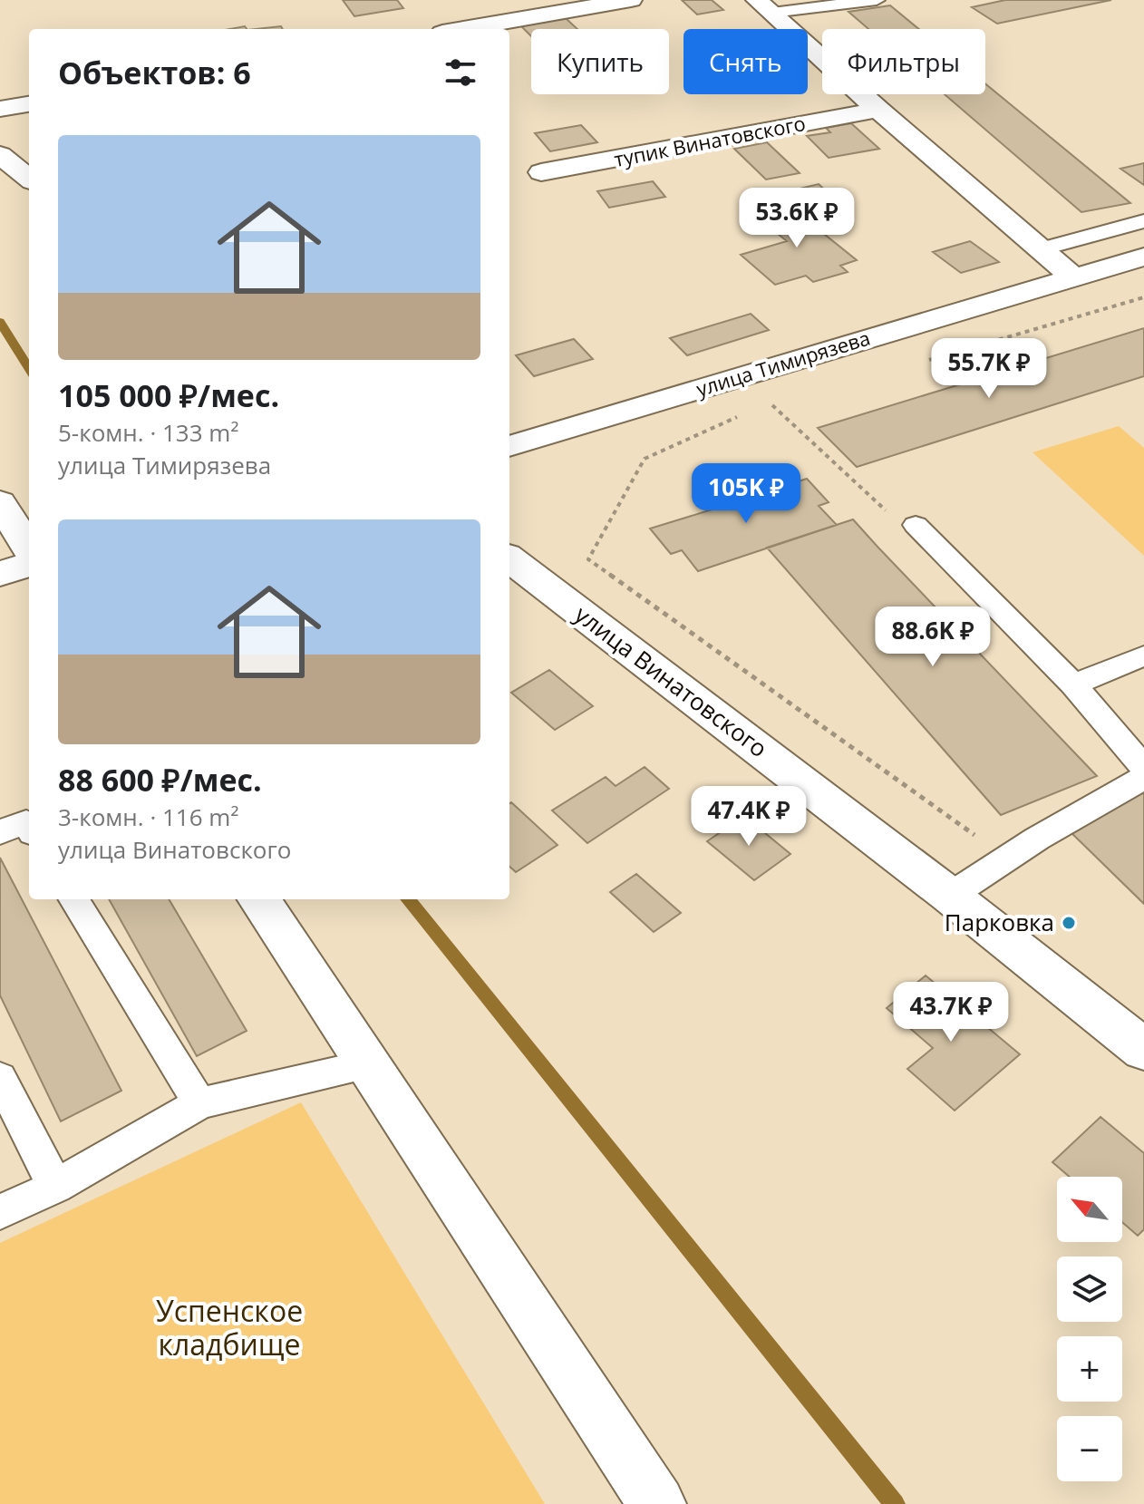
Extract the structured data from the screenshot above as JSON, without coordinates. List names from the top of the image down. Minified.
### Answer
{"streets":{"street":["тупик Винатовского","улица Тимирязева","улица Винатовского"]},"parks":["Успенское кладбище"],"places":["Парковка"],"north":"top left","page":{"chip":["Купить","Снять","Фильтры"],"heading":"Объектов: 6","list":[{"name":"105 000 ₽/мес.","note":"5-комн. · 133 m² · улица Тимирязева"},{"name":"88 600 ₽/мес.","note":"3-комн. · 116 m² · улица Винатовского"}],"price":["53.6K ₽","55.7K ₽","105K ₽","88.6K ₽","47.4K ₽","43.7K ₽"],"map_buttons":["+","−"]}}
